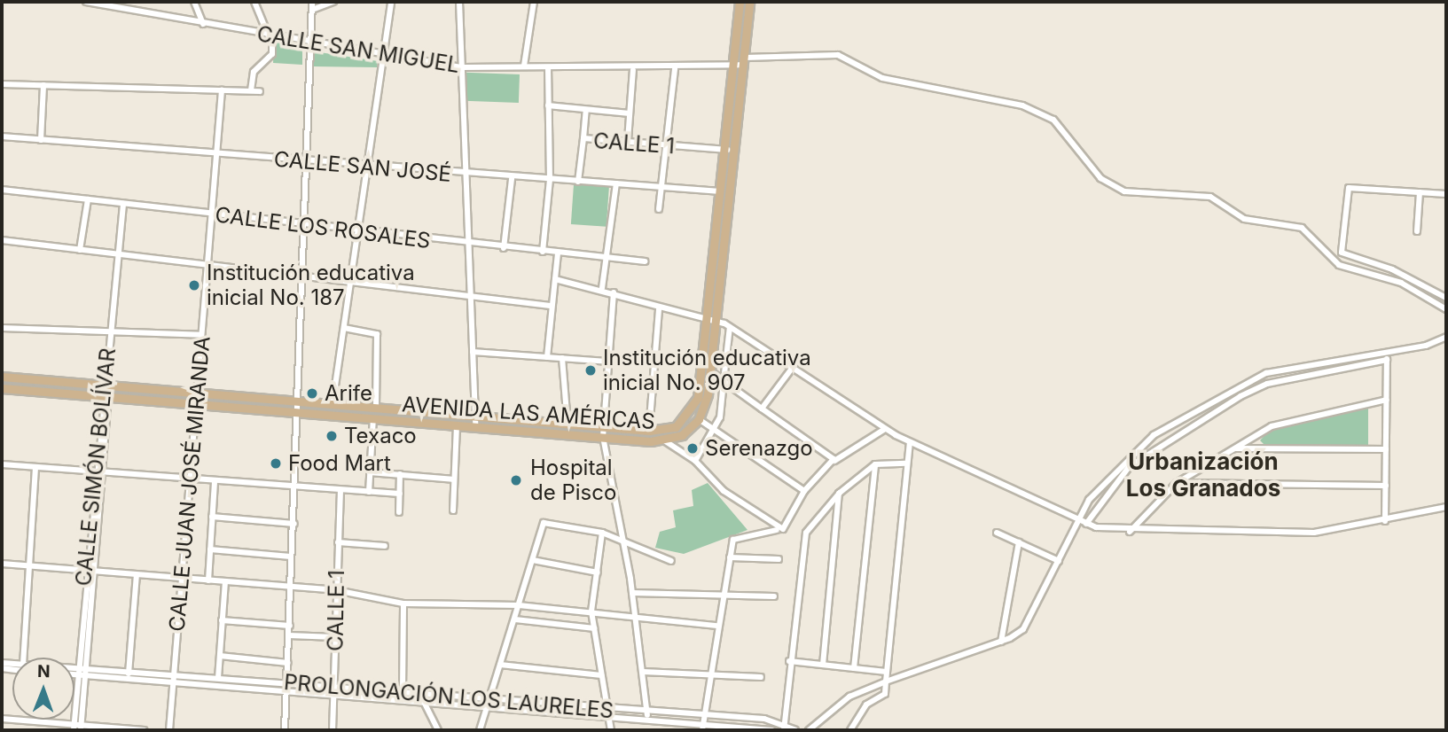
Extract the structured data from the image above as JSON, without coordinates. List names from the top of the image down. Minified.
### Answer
{"streets":{"main road":["AVENIDA LAS AMÉRICAS"],"street":["CALLE SAN MIGUEL","CALLE 1","CALLE SAN JOSÉ","CALLE LOS ROSALES","CALLE SIMÓN BOLÍVAR","CALLE JUAN JOSÉ MIRANDA","PROLONGACIÓN LOS LAURELES"]},"crossings":[["CALLE SAN MIGUEL","AVENIDA LAS AMÉRICAS"],["CALLE 1","CALLE SAN JOSÉ"],["CALLE 1","AVENIDA LAS AMÉRICAS"],["CALLE 1","PROLONGACIÓN LOS LAURELES"],["CALLE SAN JOSÉ","AVENIDA LAS AMÉRICAS"],["CALLE SAN JOSÉ","CALLE JUAN JOSÉ MIRANDA"],["CALLE LOS ROSALES","CALLE SIMÓN BOLÍVAR"],["CALLE LOS ROSALES","CALLE JUAN JOSÉ MIRANDA"],["AVENIDA LAS AMÉRICAS","CALLE SIMÓN BOLÍVAR"],["AVENIDA LAS AMÉRICAS","CALLE JUAN JOSÉ MIRANDA"],["CALLE JUAN JOSÉ MIRANDA","PROLONGACIÓN LOS LAURELES"]],"districts":["Urbanización Los Granados"],"places":["Institución educativa inicial No. 187","Institución educativa inicial No. 907","Arife","Texaco","Serenazgo","Food Mart","Hospital de Pisco"],"north":"top"}
